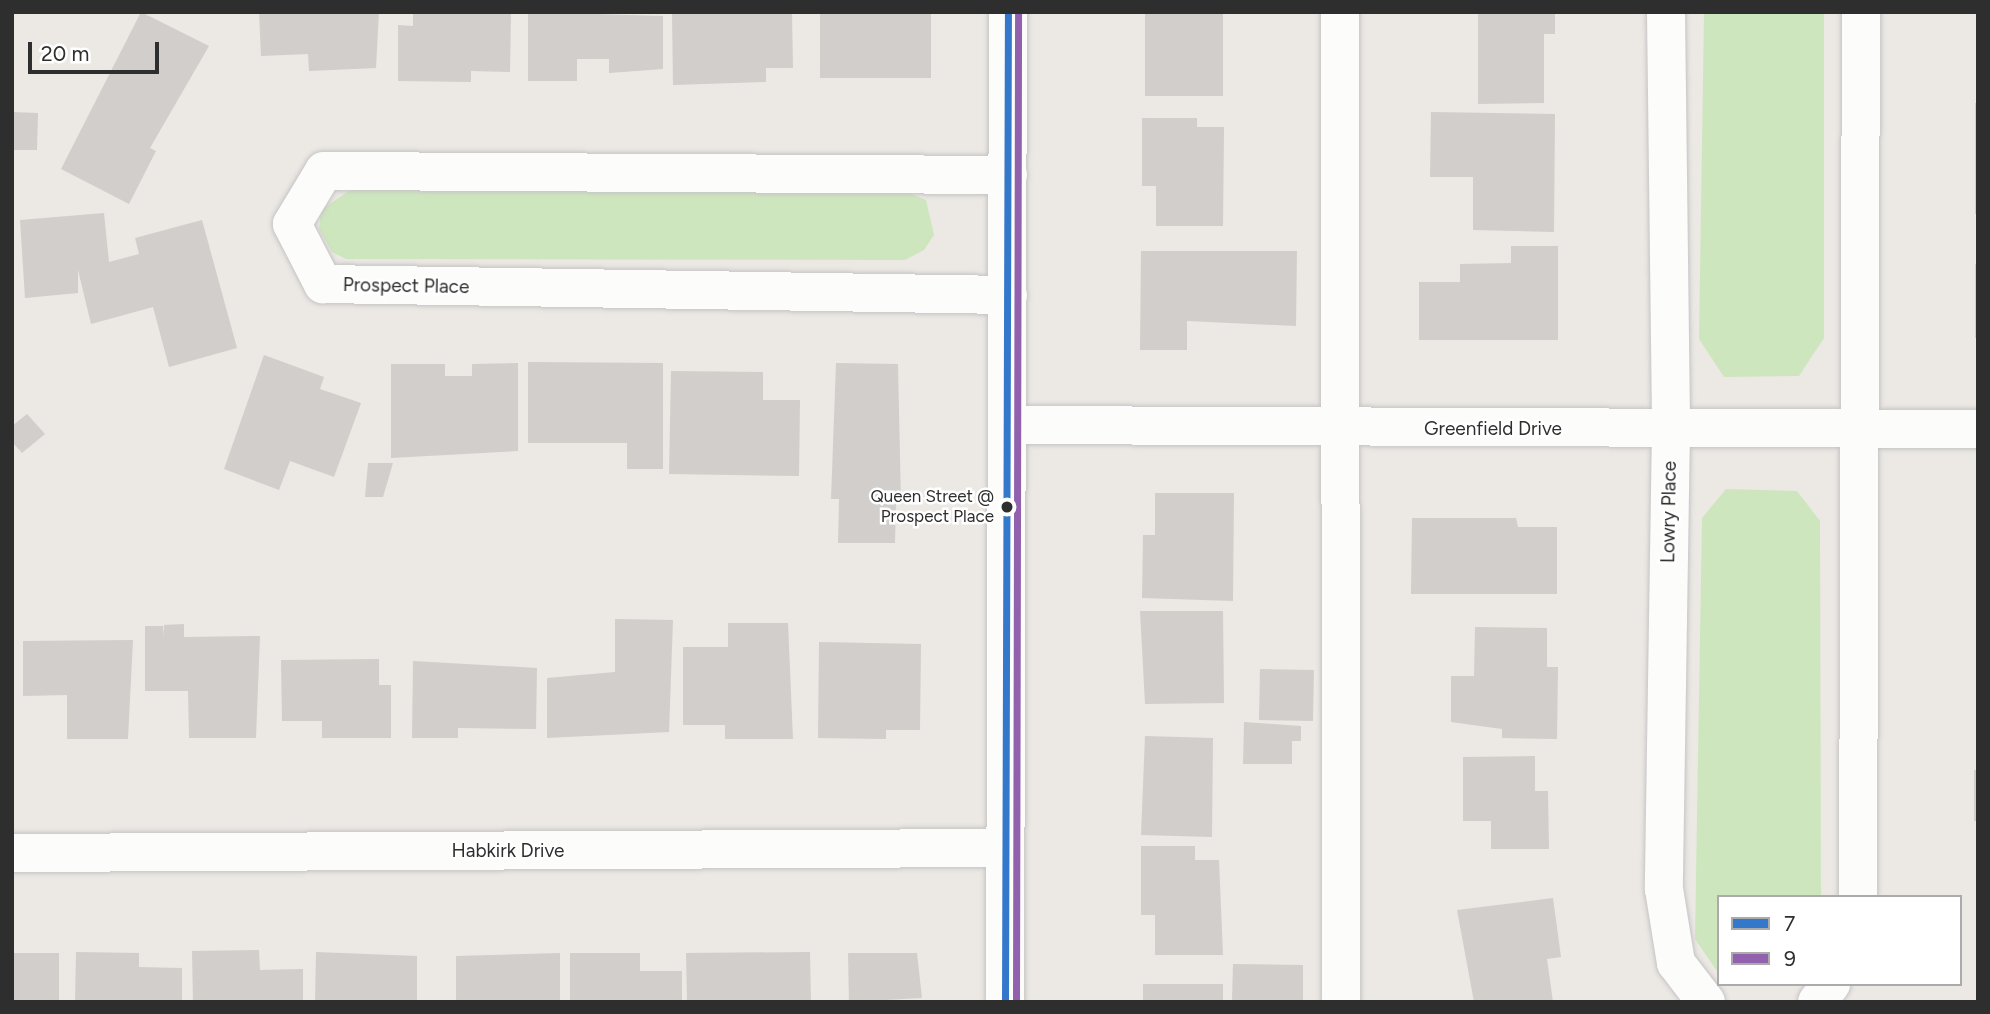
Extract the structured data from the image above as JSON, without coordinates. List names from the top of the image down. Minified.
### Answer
{"streets":{"street":["Prospect Place","Greenfield Drive","Lowry Place","Habkirk Drive"]},"crossings":[["Greenfield Drive","Lowry Place"]],"places":["Queen Street @ Prospect Place"],"lines":["transit line 7","transit line 9"],"legend":["7","9"],"scale_bar":"20 m"}
